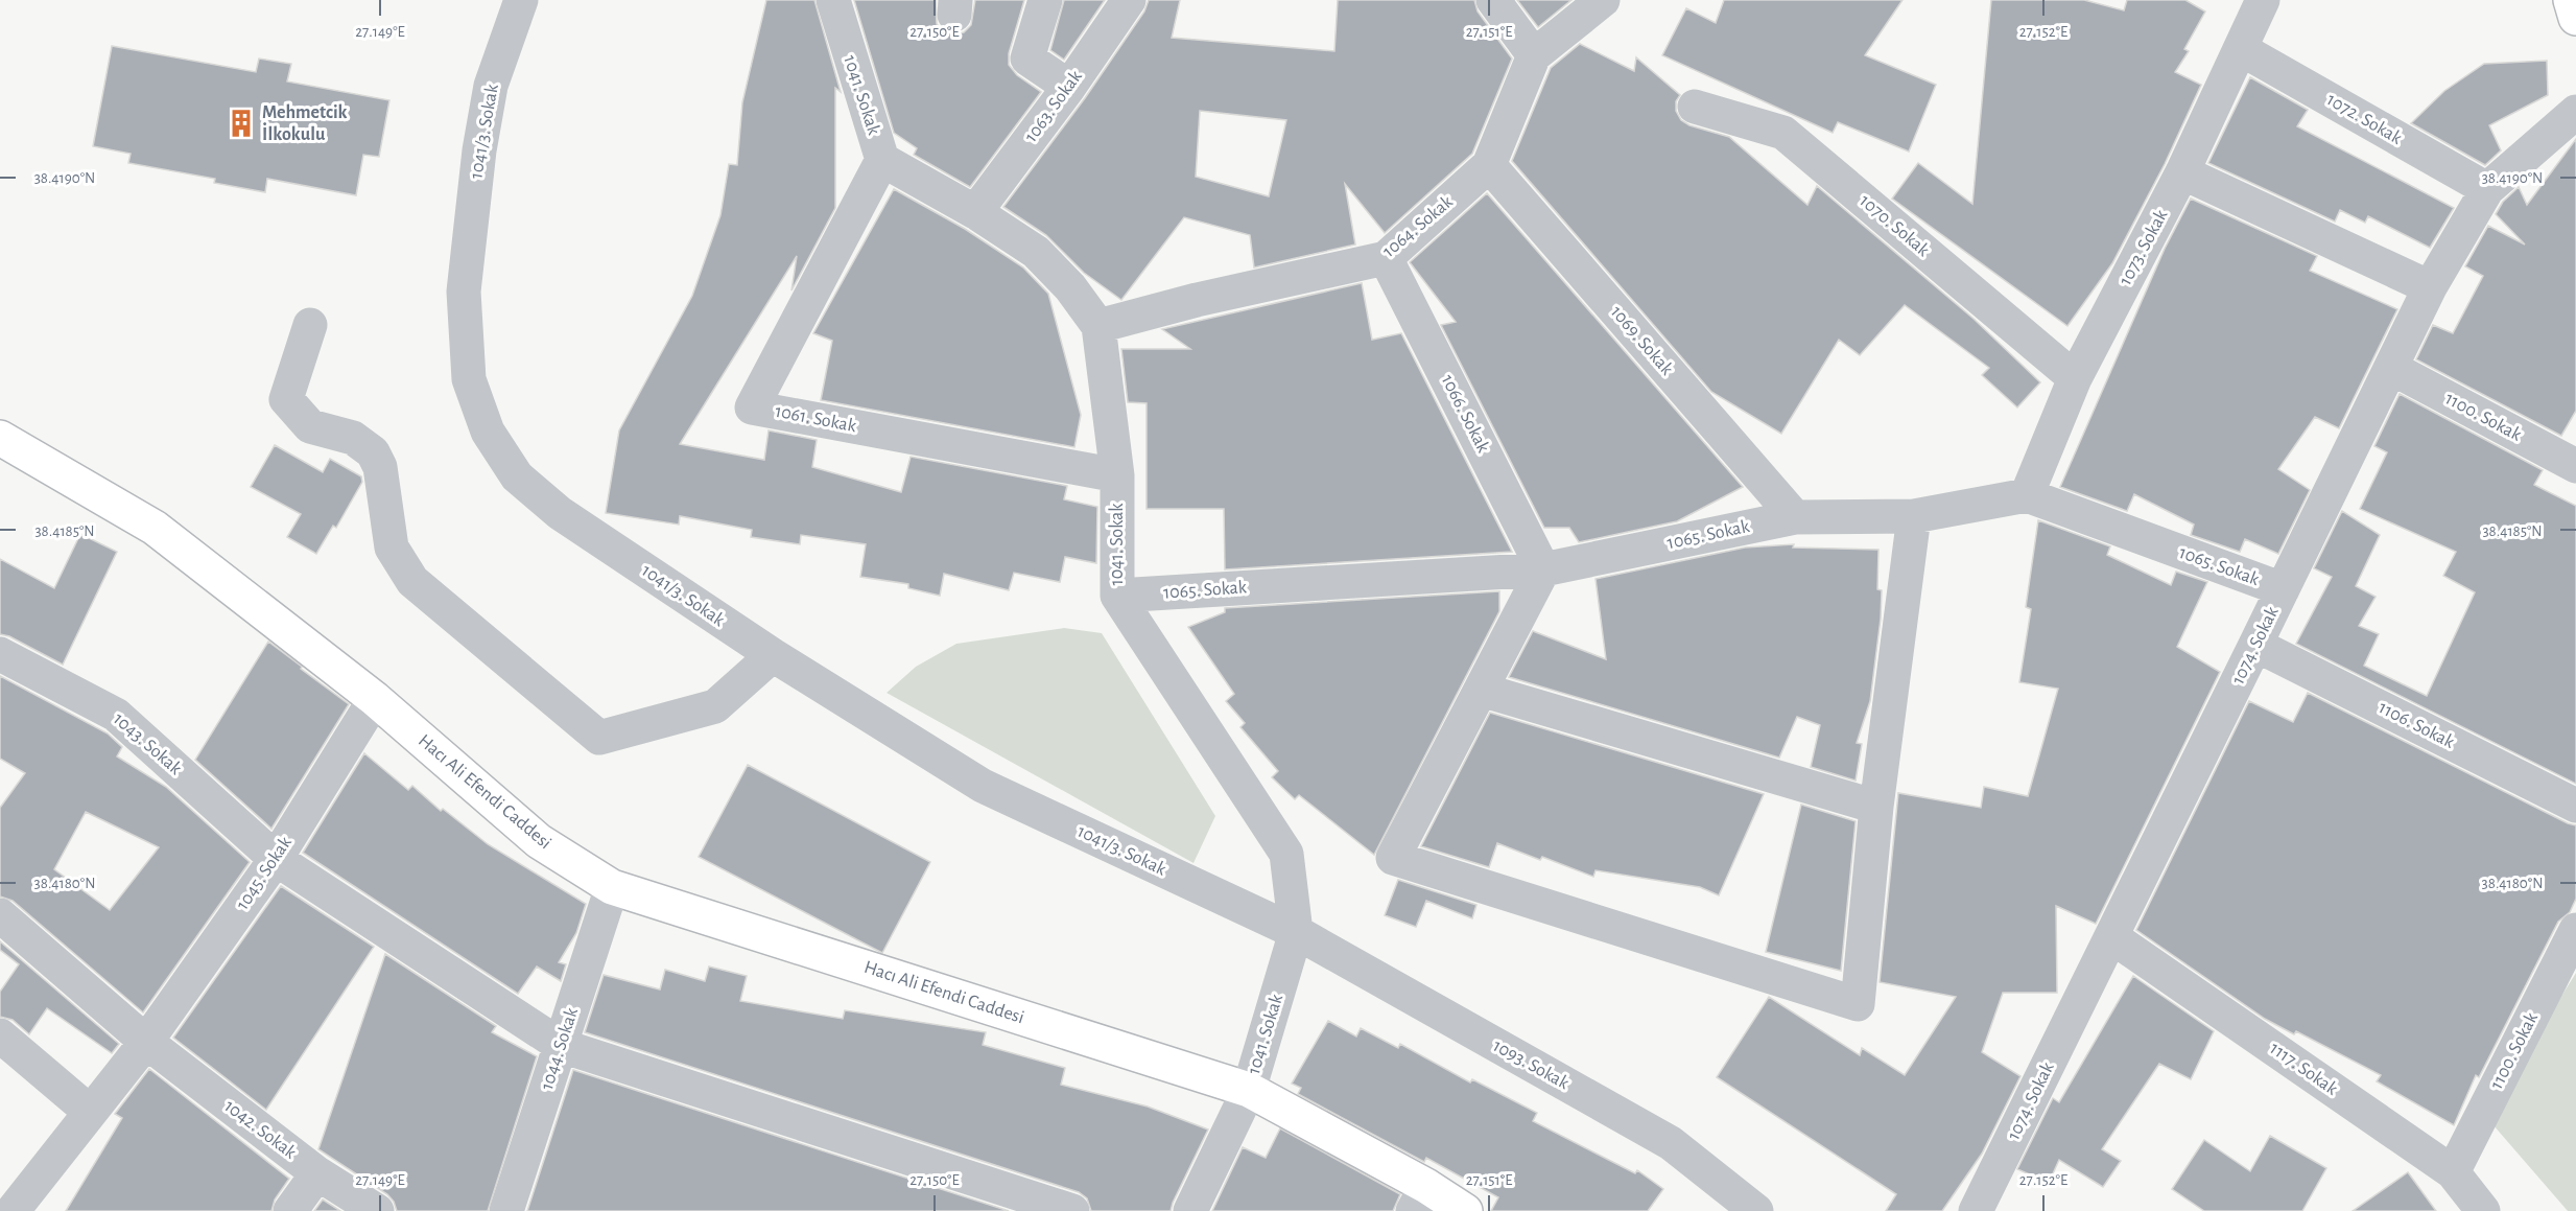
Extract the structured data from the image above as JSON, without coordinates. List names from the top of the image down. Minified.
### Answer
{"streets":{"main road":["Hacı Ali Efendi Caddesi"],"street":["1041. Sokak","1063. Sokak","1072. Sokak","1041/3. Sokak","1070. Sokak","1064. Sokak","1073. Sokak","1069. Sokak","1066. Sokak","1100. Sokak","1061. Sokak","1065. Sokak","1074. Sokak","1106. Sokak","1043. Sokak","1045. Sokak","1044. Sokak","1093. Sokak","1117. Sokak","1042. Sokak"]},"crossings":[["1041. Sokak","1063. Sokak"],["1041. Sokak","1041/3. Sokak"],["1041. Sokak","1064. Sokak"],["1041. Sokak","1061. Sokak"],["1041. Sokak","1065. Sokak"],["1041. Sokak","Hacı Ali Efendi Caddesi"],["1041. Sokak","1093. Sokak"],["1072. Sokak","1073. Sokak"],["1072. Sokak","1074. Sokak"],["1041/3. Sokak","1093. Sokak"],["1070. Sokak","1073. Sokak"],["1064. Sokak","1069. Sokak"],["1064. Sokak","1066. Sokak"],["1073. Sokak","1065. Sokak"],["1069. Sokak","1065. Sokak"],["1066. Sokak","1065. Sokak"],["1100. Sokak","1074. Sokak"],["1100. Sokak","1117. Sokak"],["1065. Sokak","1074. Sokak"],["1074. Sokak","1106. Sokak"],["1074. Sokak","1117. Sokak"],["1043. Sokak","1045. Sokak"],["1043. Sokak","1044. Sokak"],["Hacı Ali Efendi Caddesi","1045. Sokak"],["Hacı Ali Efendi Caddesi","1044. Sokak"],["1045. Sokak","1042. Sokak"]],"places":{"building":["Mehmetcik İlkokulu"]},"coordinates":["27.149°E","27.150°E","27.151°E","27.152°E","38.4190°N","38.4185°N","38.4180°N"]}
